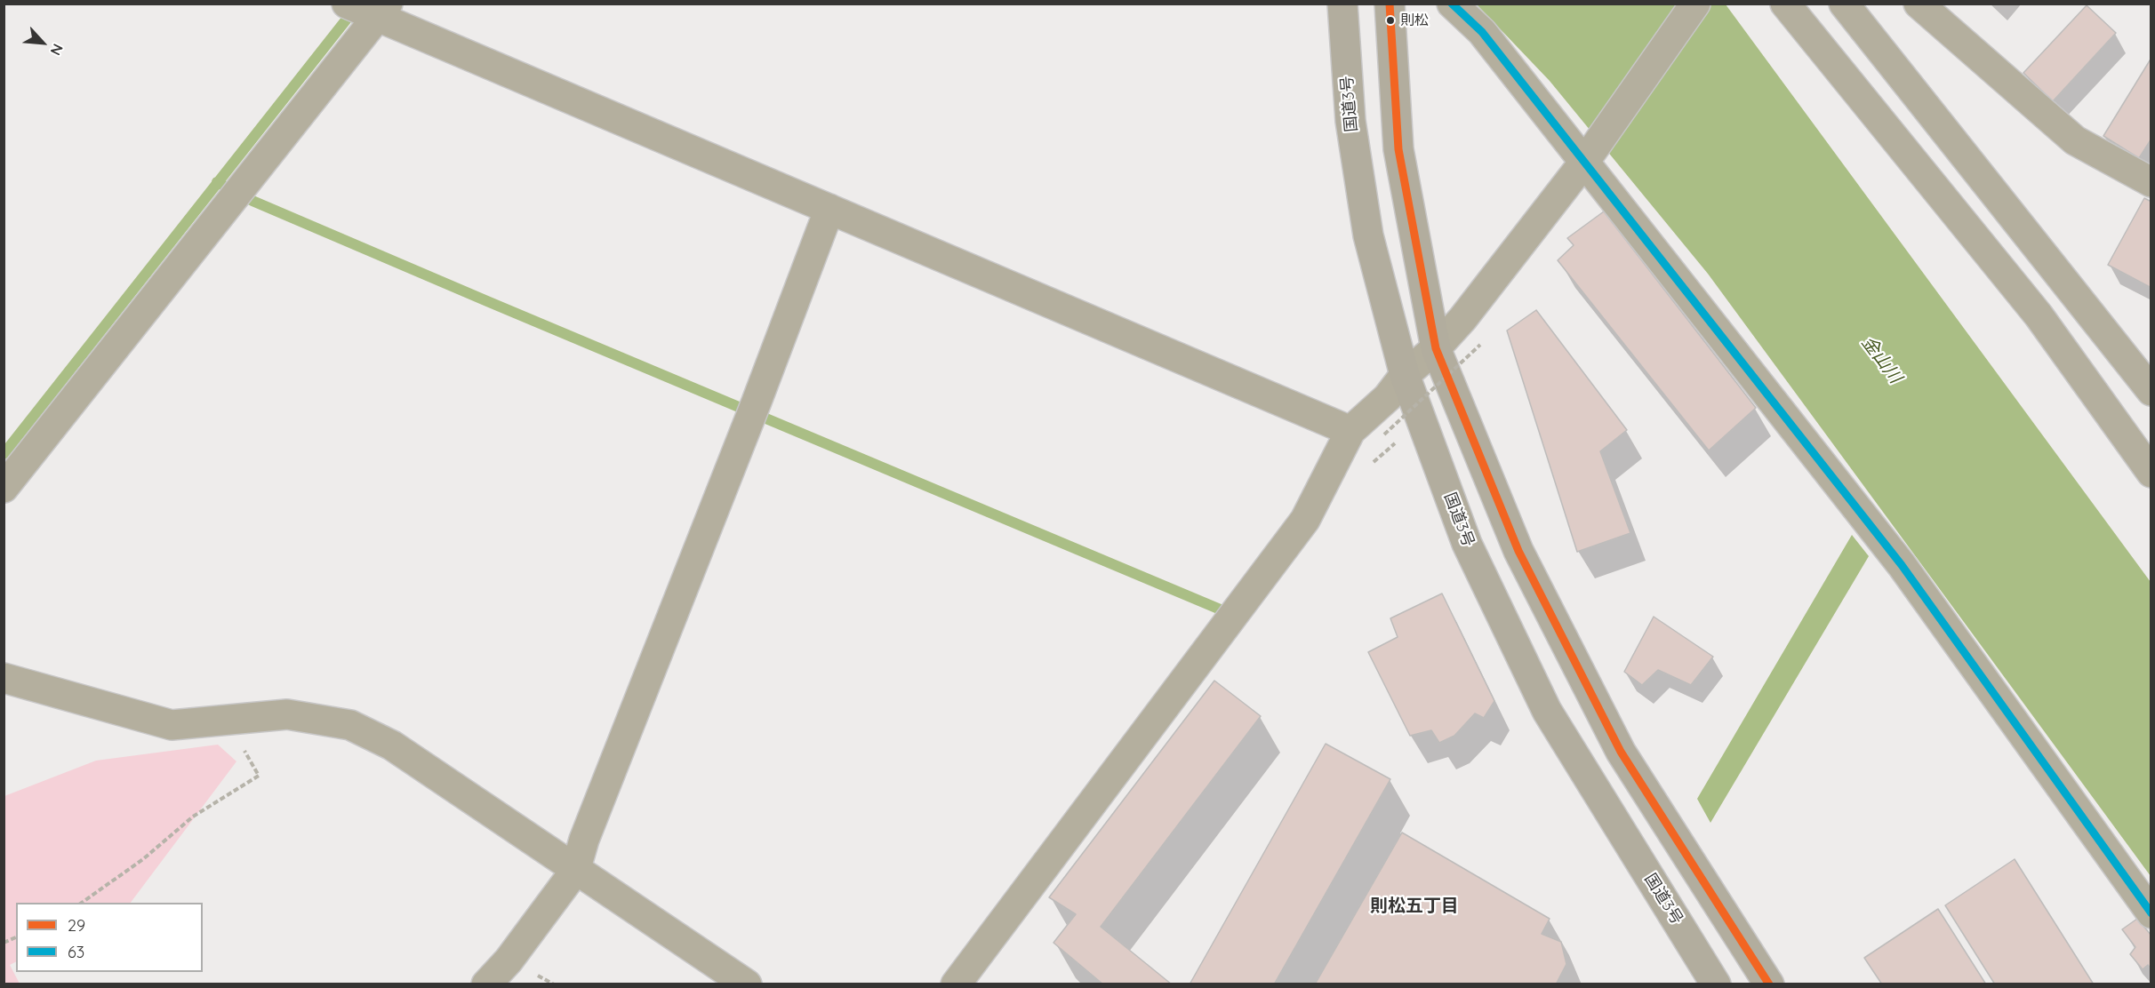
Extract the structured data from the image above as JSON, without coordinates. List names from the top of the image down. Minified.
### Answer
{"streets":{"highway":["国道3号"]},"districts":["則松五丁目"],"water":["金山川"],"places":["則松"],"lines":["transit line 29","transit line 63"],"legend":["29","63"],"north":"bottom right"}
